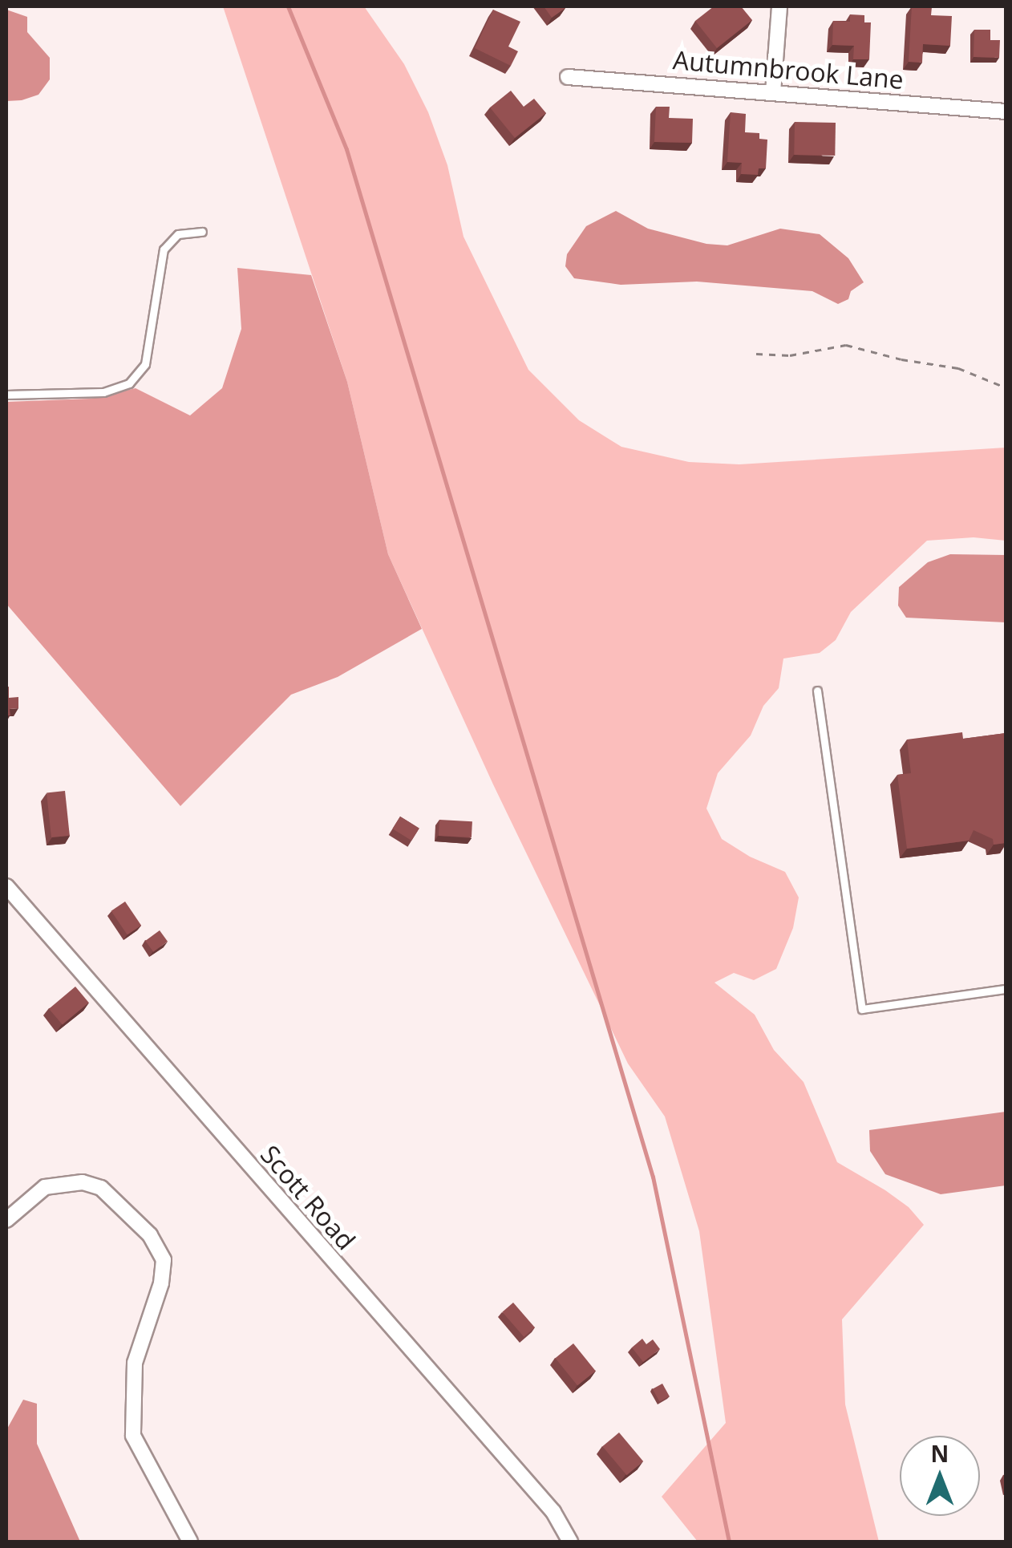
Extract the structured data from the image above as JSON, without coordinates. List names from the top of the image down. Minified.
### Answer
{"streets":{"street":["Autumnbrook Lane","Scott Road"]},"north":"top"}
